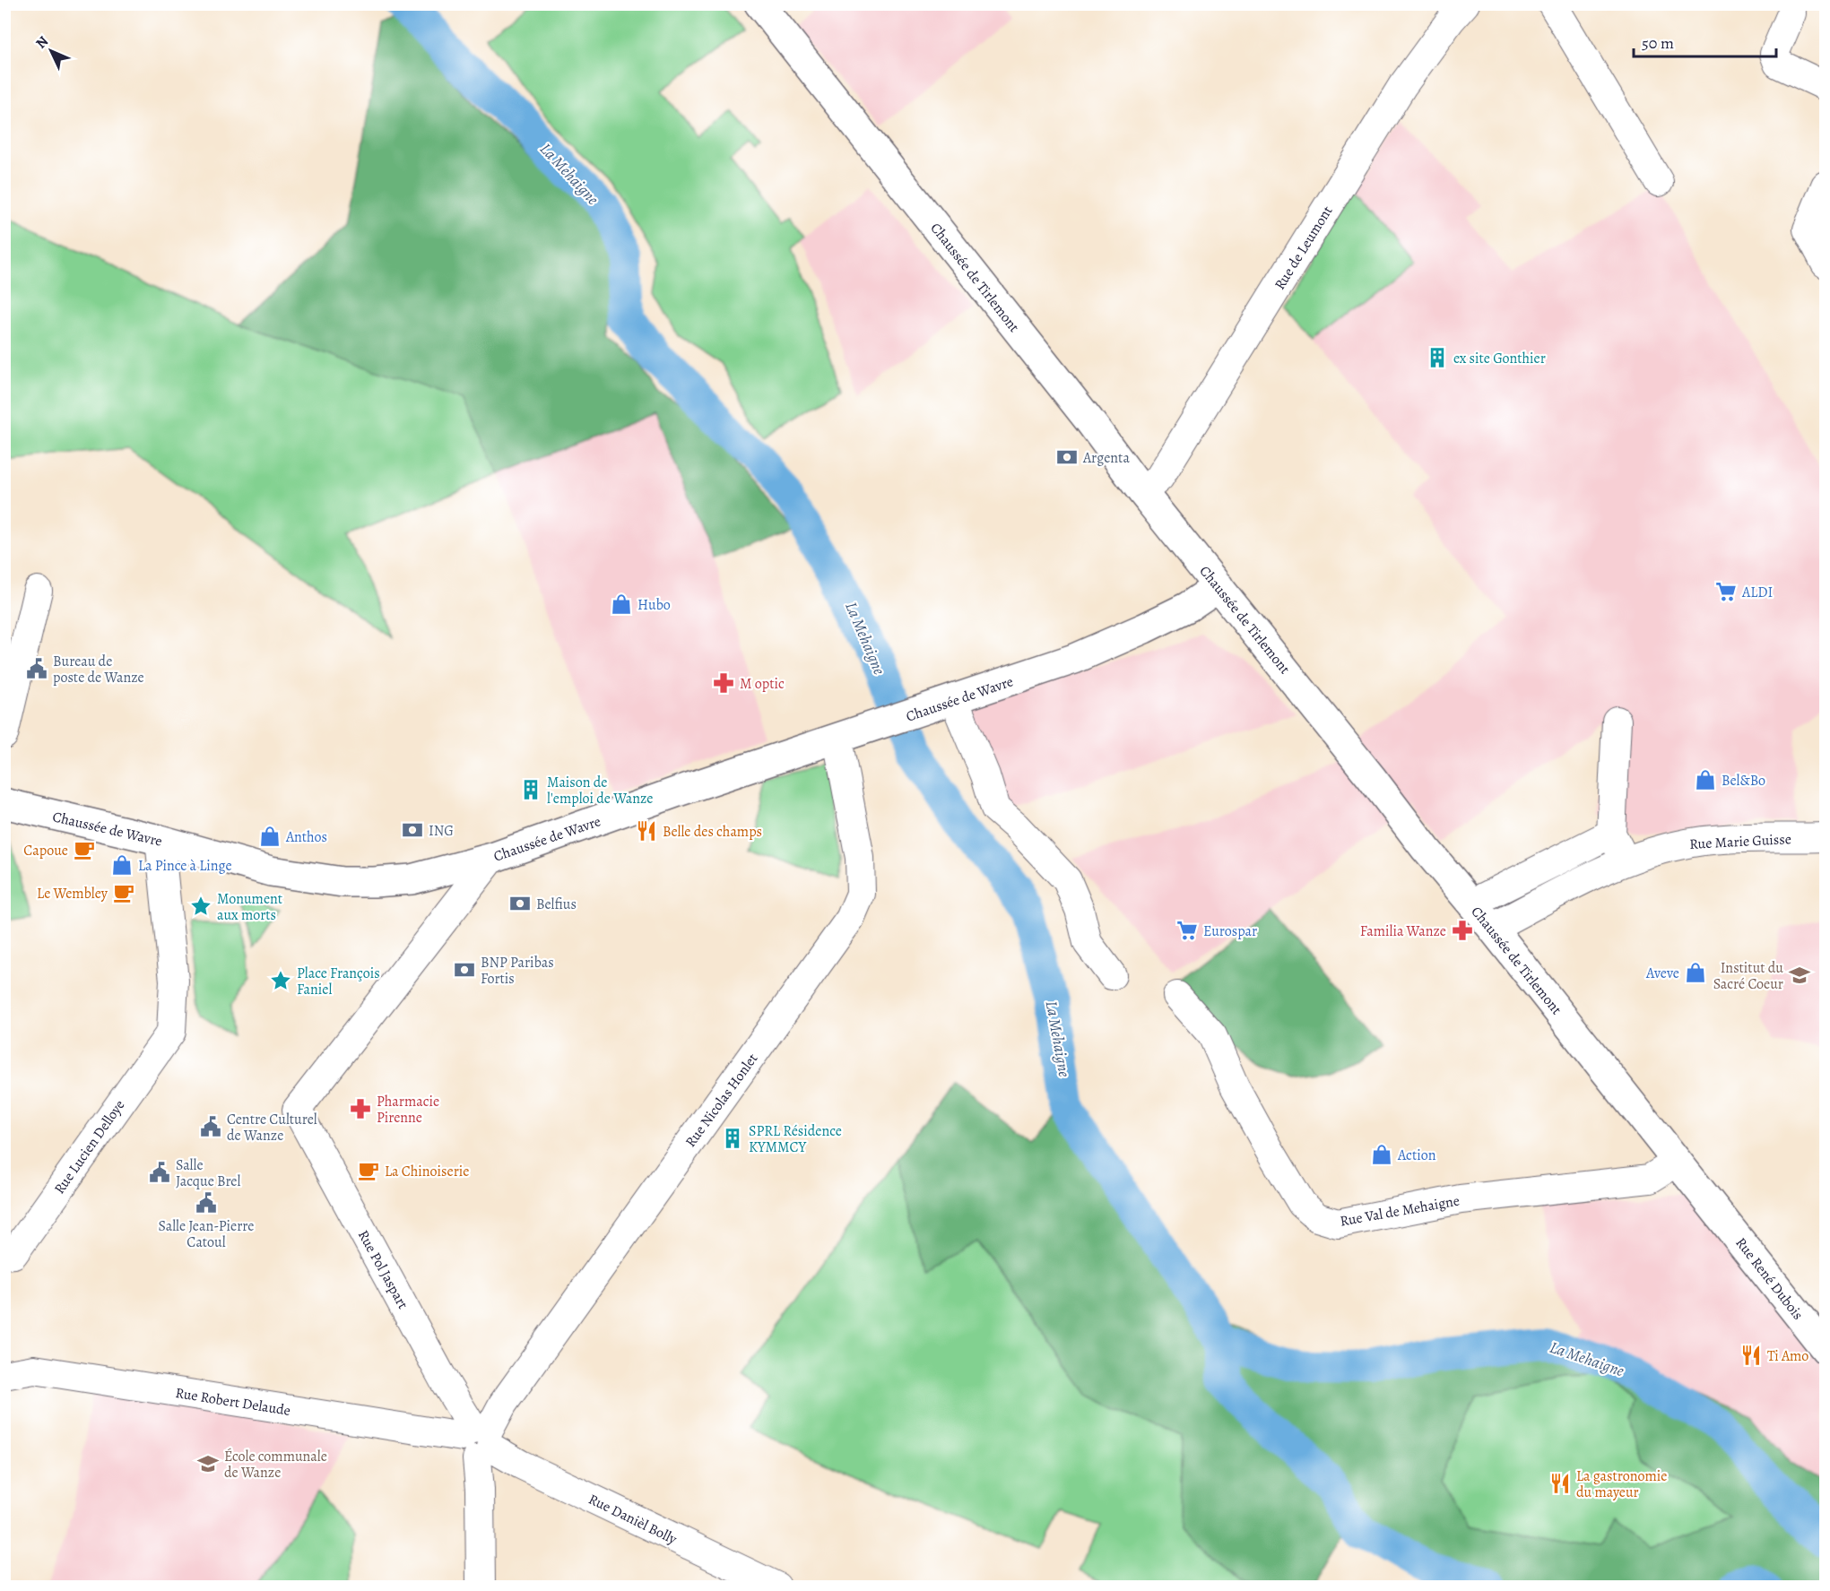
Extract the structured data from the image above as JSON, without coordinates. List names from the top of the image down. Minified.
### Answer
{"streets":{"main road":["Chaussée de Tirlemont","Chaussée de Wavre","Rue René Dubois"],"street":["Rue de Leumont","Rue Marie Guisse","Rue Nicolas Honlet","Rue Lucien Delloye","Rue Val de Mehaigne","Rue Pol Jaspart","Rue Robert Delaude","Rue Danièl Bolly"]},"crossings":[["Rue de Leumont","Chaussée de Tirlemont"],["Chaussée de Tirlemont","Chaussée de Wavre"],["Chaussée de Tirlemont","Rue Marie Guisse"],["Chaussée de Tirlemont","Rue Val de Mehaigne"],["Chaussée de Tirlemont","Rue René Dubois"],["Chaussée de Wavre","Rue Nicolas Honlet"],["Chaussée de Wavre","Rue Lucien Delloye"],["Chaussée de Wavre","Rue Pol Jaspart"],["Rue Nicolas Honlet","Rue Pol Jaspart"],["Rue Nicolas Honlet","Rue Robert Delaude"],["Rue Nicolas Honlet","Rue Danièl Bolly"],["Rue Pol Jaspart","Rue Robert Delaude"],["Rue Pol Jaspart","Rue Danièl Bolly"],["Rue Robert Delaude","Rue Danièl Bolly"]],"water":["La Mehaigne"],"places":{"building":["ex site Gonthier","Maison de l'emploi de Wanze","SPRL Résidence KYMMCY"],"bank":["Argenta","ING","Belfius","BNP Paribas Fortis"],"supermarket":["ALDI","Eurospar"],"shop":["Hubo","Bel&Bo","Anthos","La Pince à Linge","Aveve","Action"],"public building":["Bureau de poste de Wanze","Centre Culturel de Wanze","Salle Jacque Brel","Salle Jean-Pierre Catoul"],"pharmacy":["M optic","Familia Wanze","Pharmacie Pirenne"],"restaurant":["Belle des champs","Ti Amo","La gastronomie du mayeur"],"cafe":["Capoue","Le Wembley","La Chinoiserie"],"place":["Monument aux morts","Place François Faniel"],"school or university":["Institut du Sacré Coeur","École communale de Wanze"]},"scale_bar":"50 m","north":"top left"}
